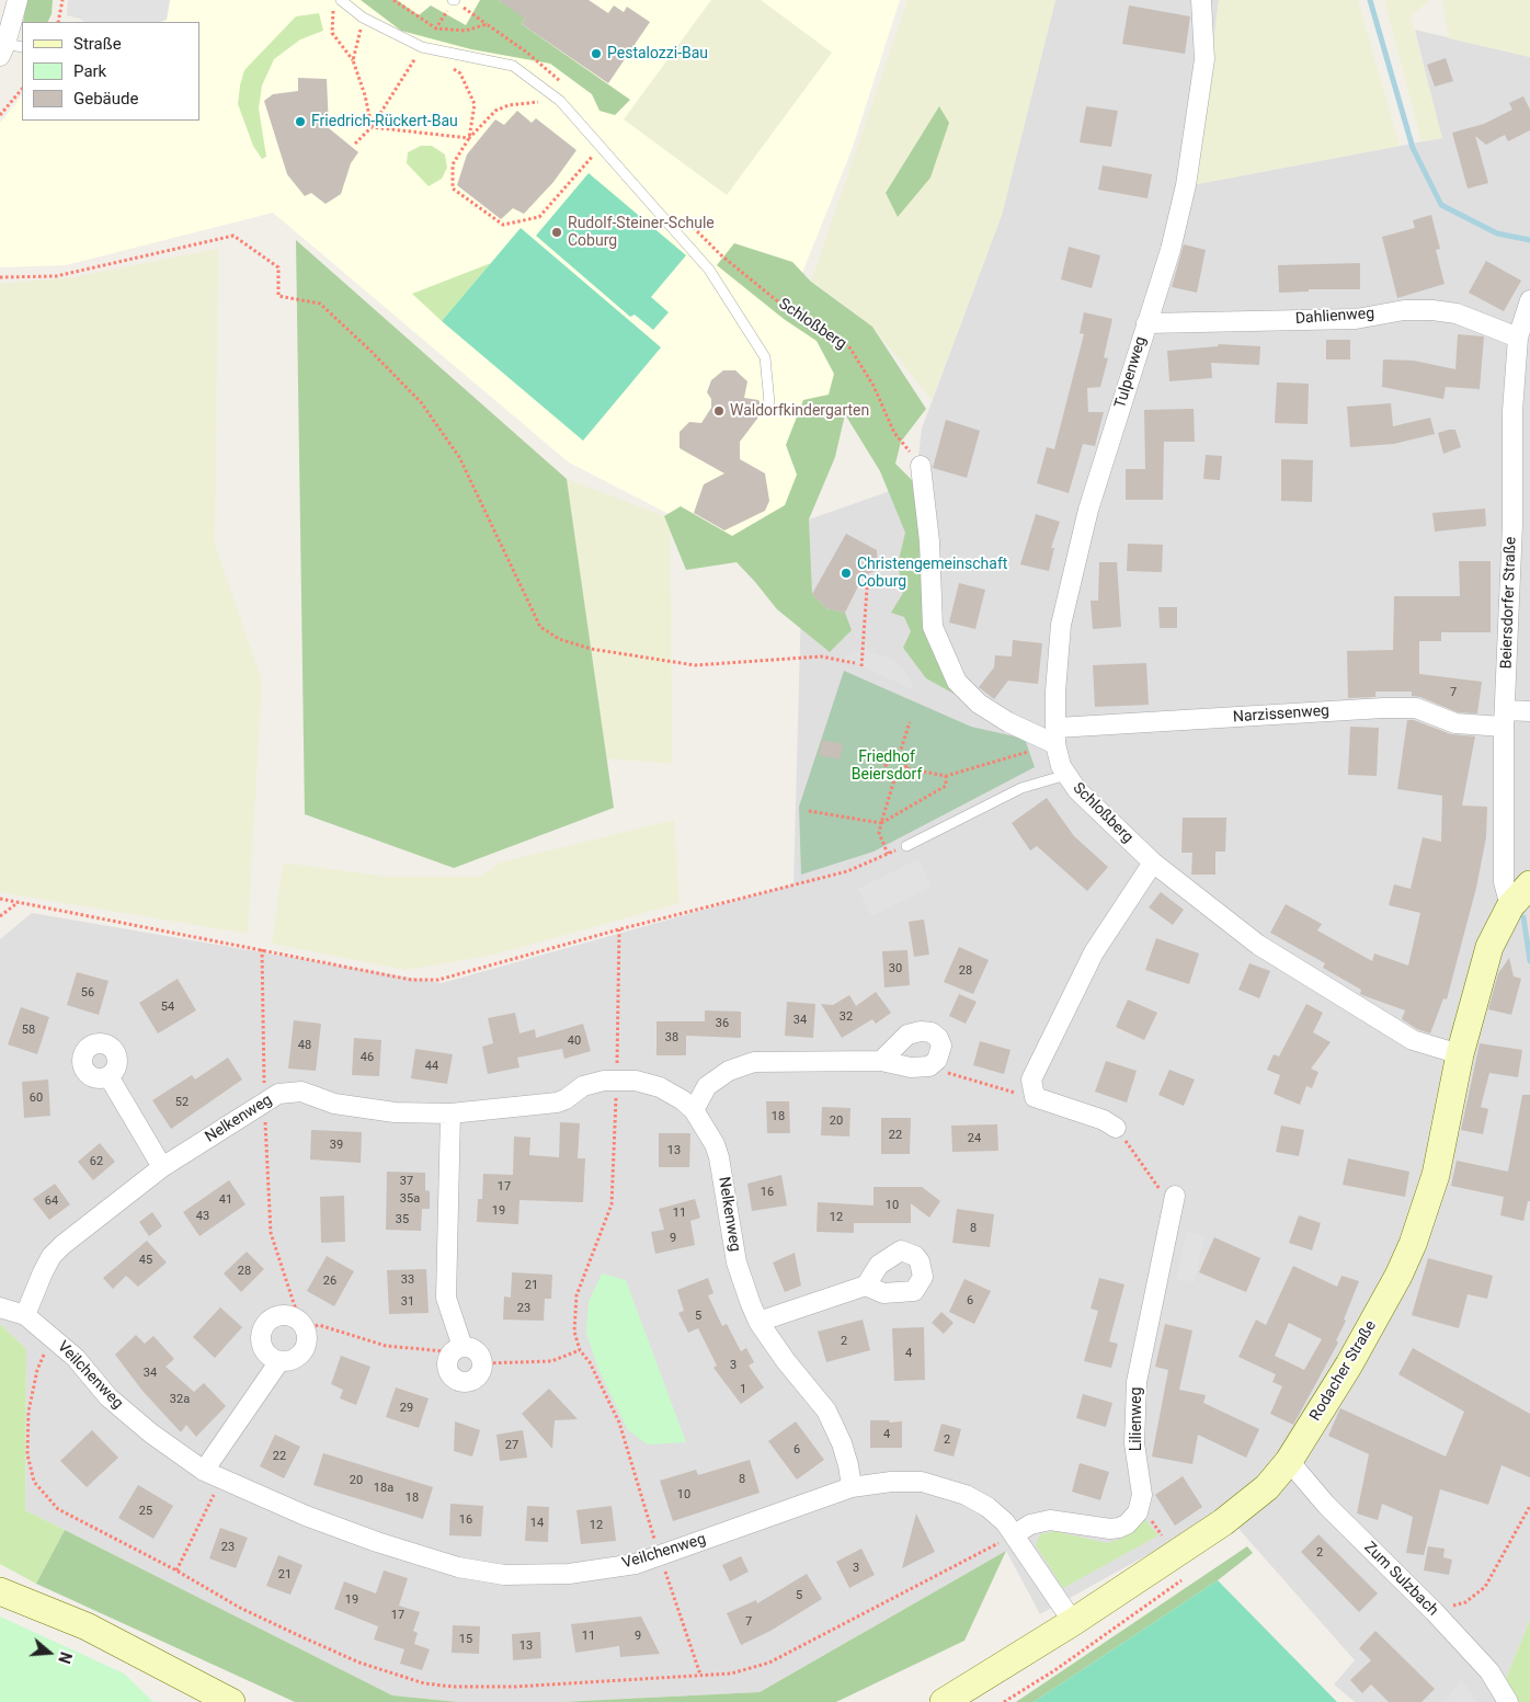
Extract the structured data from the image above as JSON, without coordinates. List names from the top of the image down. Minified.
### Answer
{"streets":{"street":["Dahlienweg","Schloßberg","Tulpenweg","Beiersdorfer Straße","Narzissenweg","Nelkenweg","Rodacher Straße","Veilchenweg","Lilienweg","Zum Sulzbach"]},"crossings":[["Dahlienweg","Tulpenweg"],["Dahlienweg","Beiersdorfer Straße"],["Schloßberg","Tulpenweg"],["Schloßberg","Narzissenweg"],["Schloßberg","Rodacher Straße"],["Tulpenweg","Narzissenweg"],["Beiersdorfer Straße","Narzissenweg"],["Beiersdorfer Straße","Rodacher Straße"],["Nelkenweg","Veilchenweg"],["Rodacher Straße","Veilchenweg"],["Rodacher Straße","Zum Sulzbach"]],"parks":["Friedhof Beiersdorf"],"places":["Pestalozzi-Bau","Friedrich-Rückert-Bau","Rudolf-Steiner-Schule Coburg","Waldorfkindergarten","Christengemeinschaft Coburg"],"house_numbers":["7","30","28","56","54","32","34","36","58","38","40","48","46","44","60","52","18","20","22","24","39","13","62","37","17","16","35a","41","64","10","19","11","43","12","35","8","9","45","28","33","26","21","6","31","23","5","2","4","3","34","1","32a","29","4","2","27","6","22","8","20","18a","10","18","25","16","14","12","23","2","3","21","5","19","17","7","11","9","15","13"],"legend":["Straße","Park","Gebäude"],"north":"right"}
